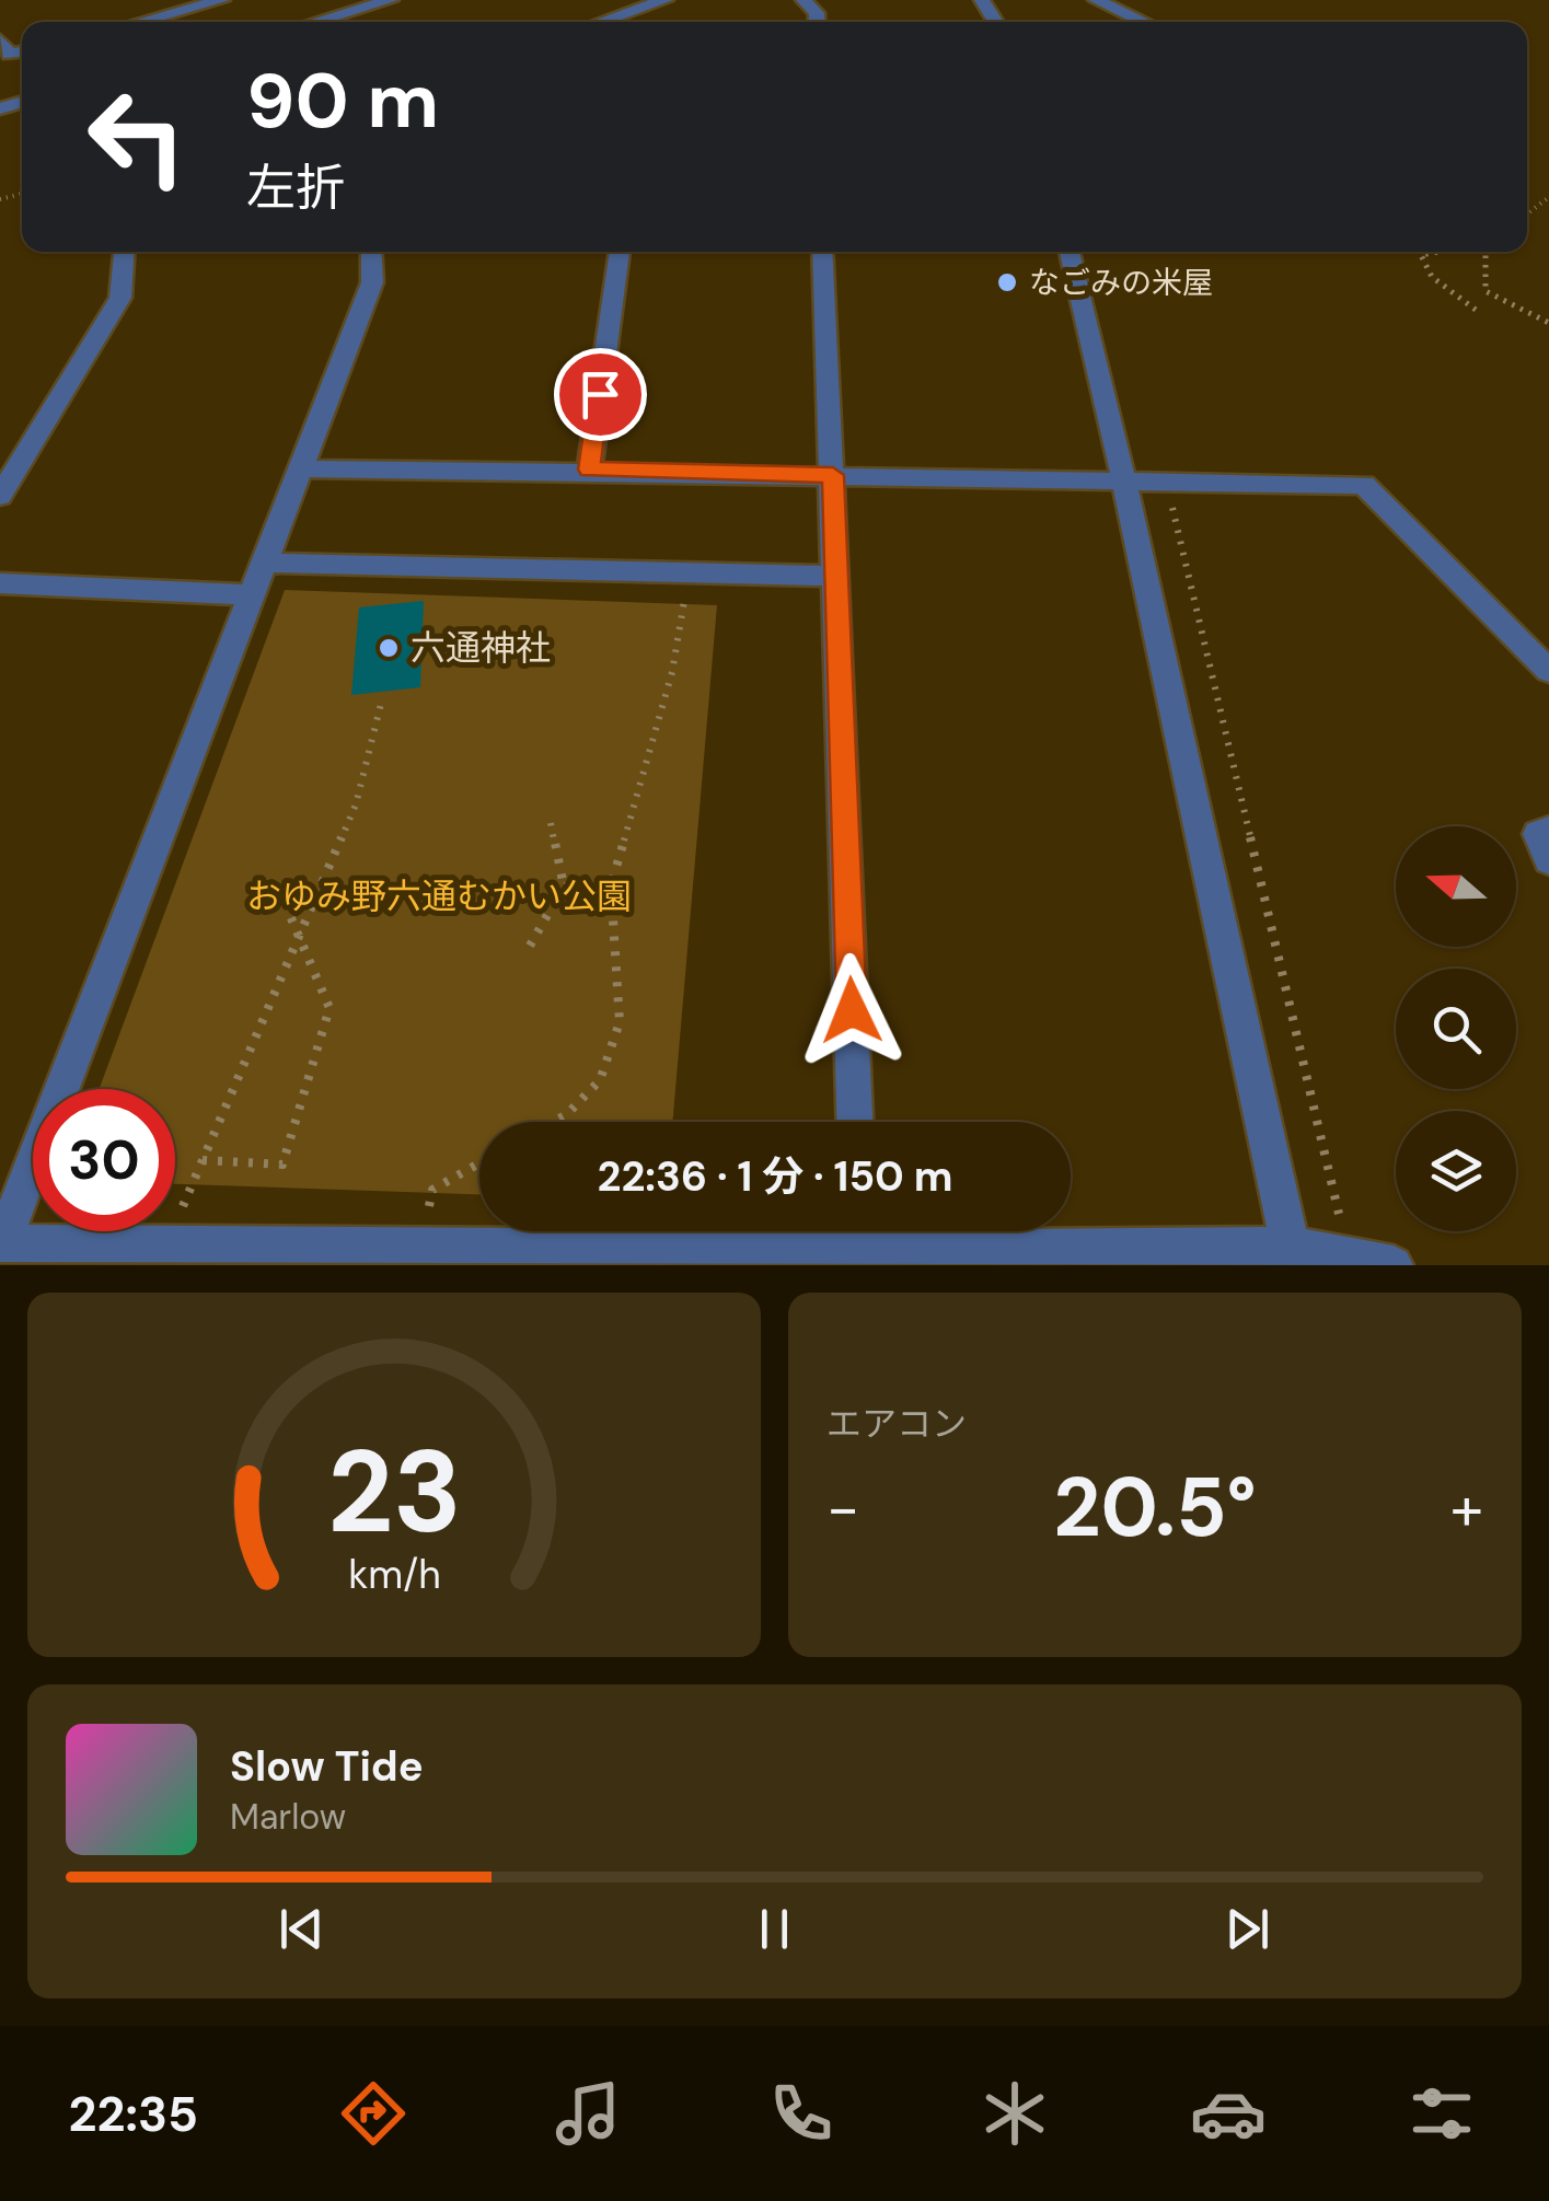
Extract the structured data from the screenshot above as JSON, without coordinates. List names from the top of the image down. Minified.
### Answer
{"parks":["おゆみ野六通むかい公園"],"places":["なごみの米屋","六通神社"],"north":"left","page":{"turn":["90 m","左折"],"limit":"30","trip":"22:36 · 1 分 · 150 m","tile":"エアコン","heat":["−","20.5°","+"],"song":["Slow Tide","Marlow"],"tabs":"22:35","gauge":["23","km/h"]}}
